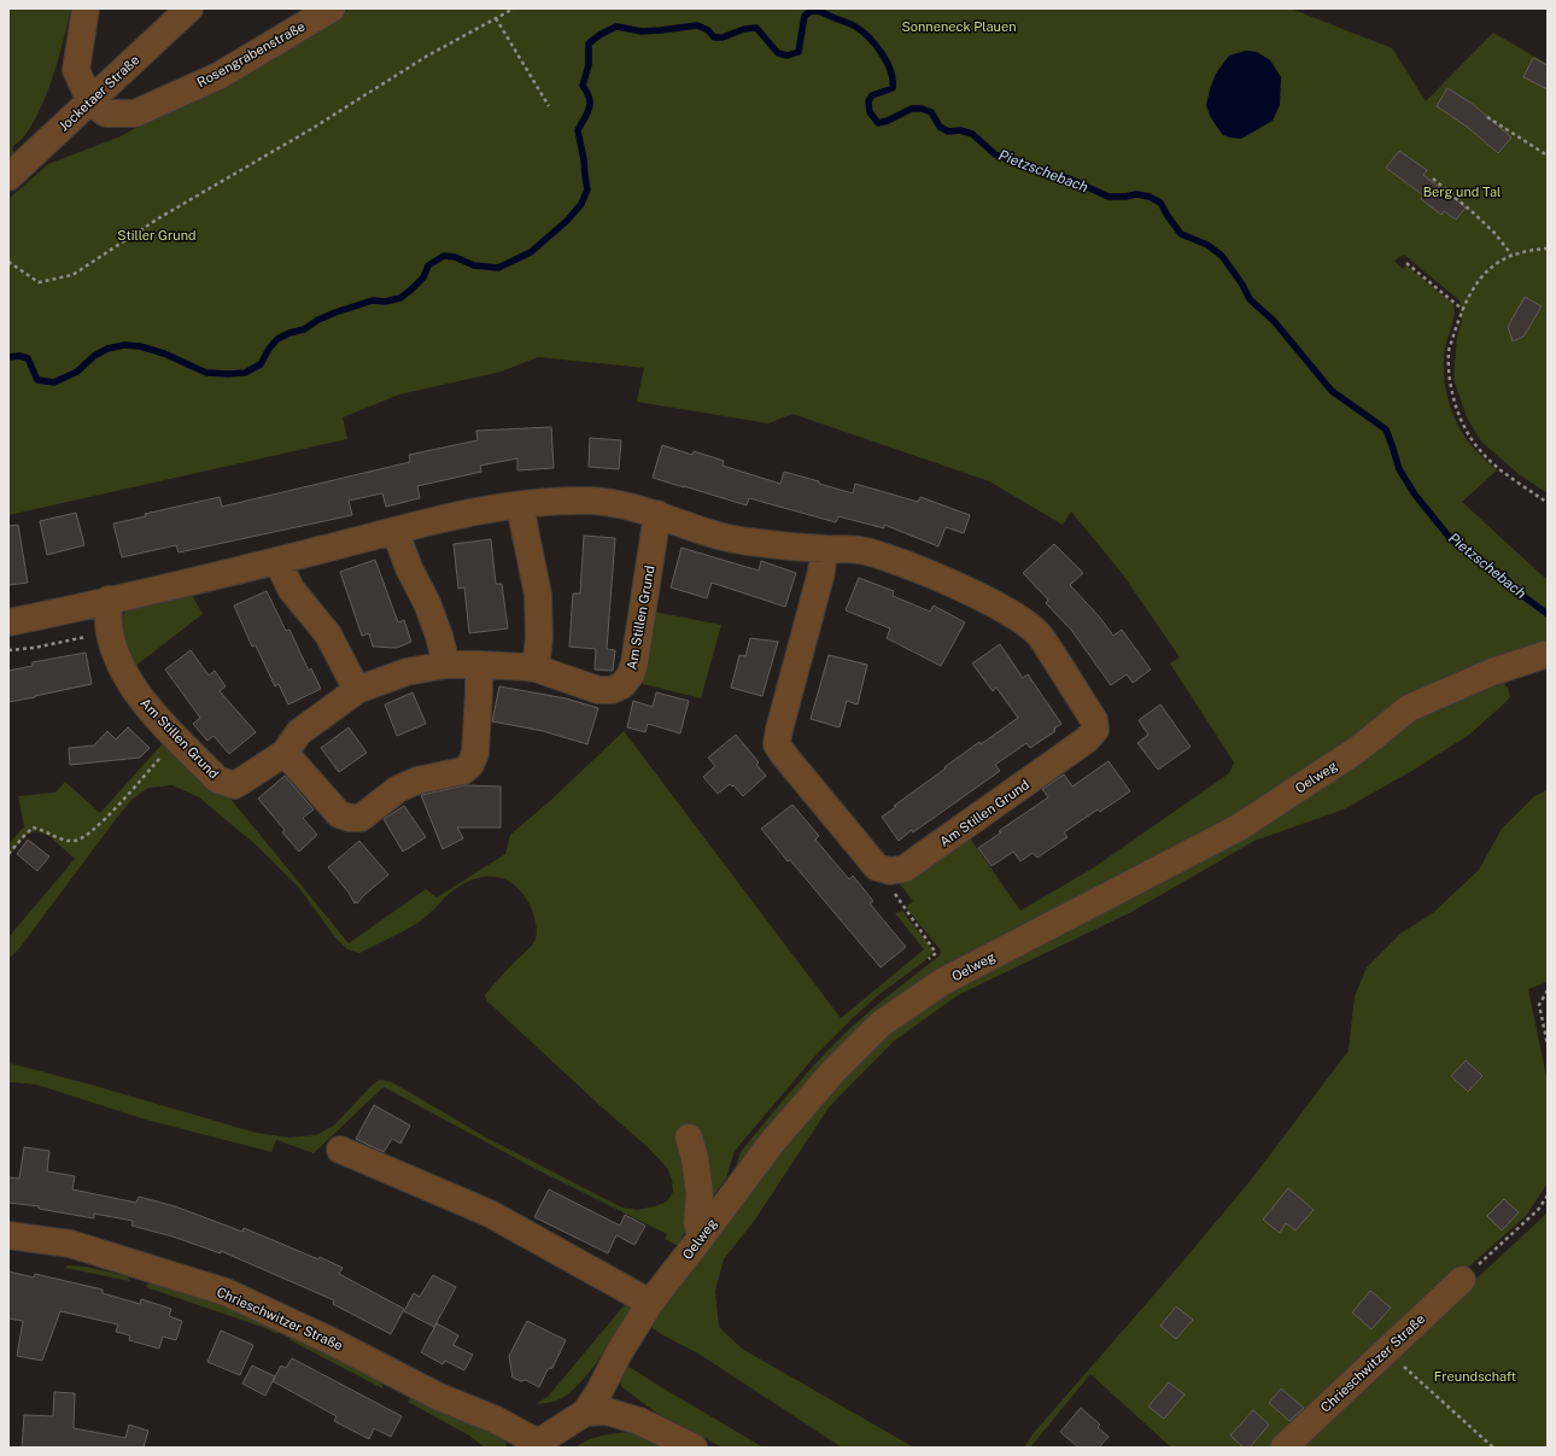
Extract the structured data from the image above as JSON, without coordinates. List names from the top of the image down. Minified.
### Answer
{"streets":{"street":["Rosengrabenstraße","Jocketaer Straße","Am Stillen Grund","Oelweg","Chrieschwitzer Straße"]},"crossings":[["Rosengrabenstraße","Jocketaer Straße"],["Oelweg","Chrieschwitzer Straße"]],"water":["Pietzschebach"],"parks":["Sonneneck Plauen","Berg und Tal","Stiller Grund","Freundschaft"]}
